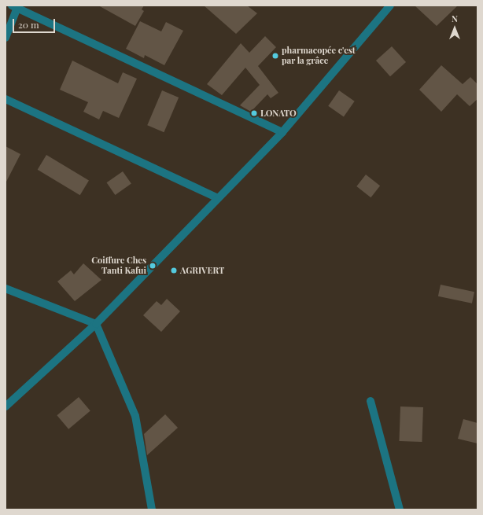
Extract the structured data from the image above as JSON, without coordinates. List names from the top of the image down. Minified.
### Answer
{"places":["pharmacopée c'est par la grâce","LONATO","Coiffure Ches Tanti Kafui","AGRIVERT"],"scale_bar":"20 m","north":"top"}
